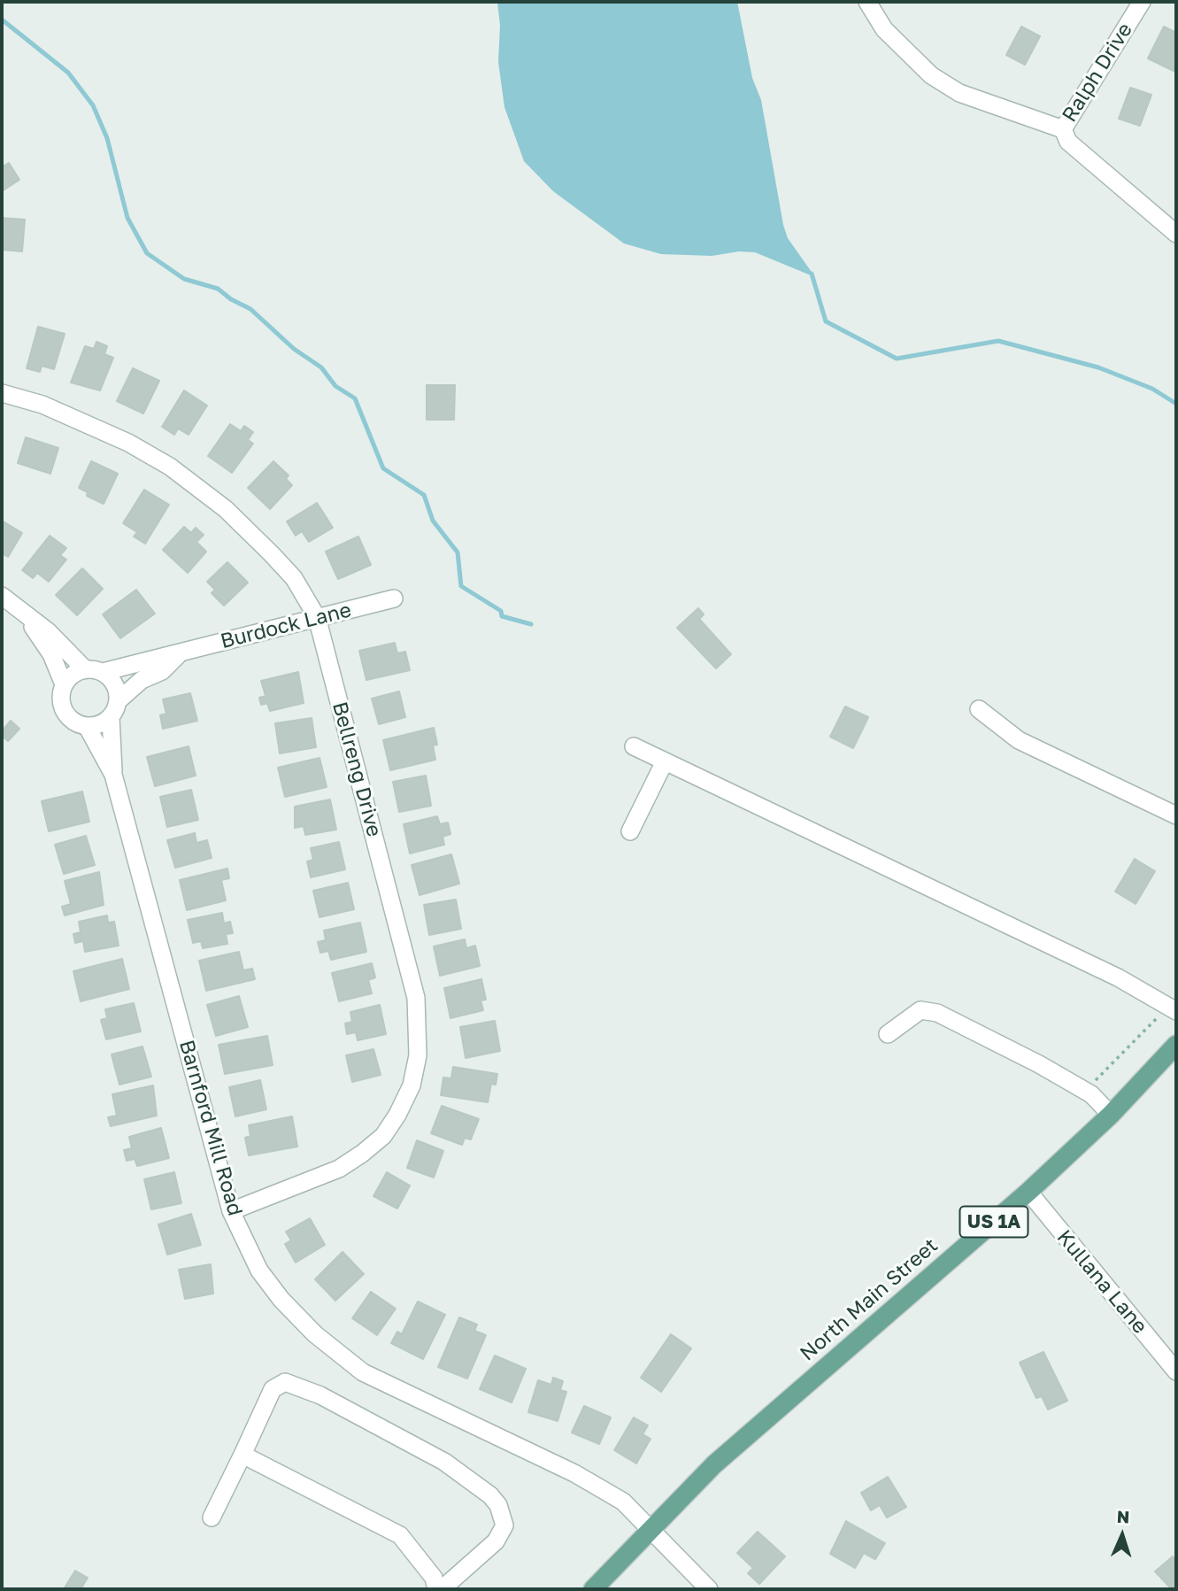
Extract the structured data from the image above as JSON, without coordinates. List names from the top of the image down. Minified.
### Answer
{"streets":{"main road":["US 1A","North Main Street"],"street":["Ralph Drive","Burdock Lane","Bellreng Drive","Barnford Mill Road","Kullana Lane"]},"crossings":[["Burdock Lane","Bellreng Drive"],["Burdock Lane","Barnford Mill Road"],["Bellreng Drive","Barnford Mill Road"],["Barnford Mill Road","North Main Street"],["Kullana Lane","North Main Street"]],"north":"top"}
